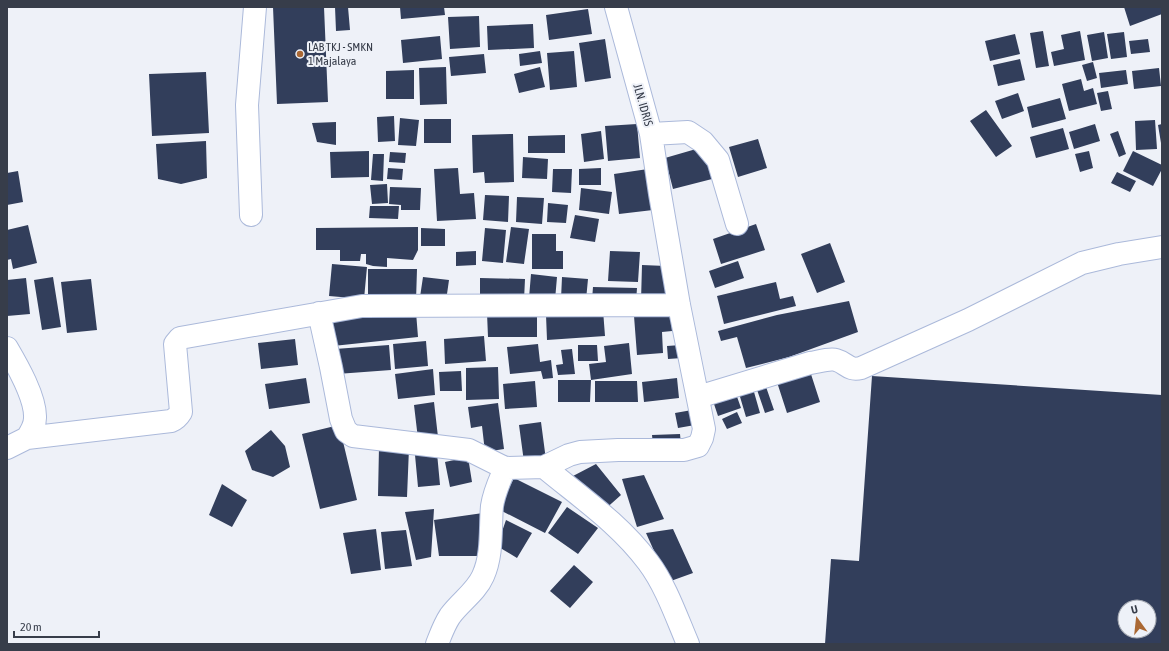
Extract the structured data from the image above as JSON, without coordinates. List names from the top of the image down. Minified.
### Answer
{"streets":{"street":["JLN. IDRIS"]},"places":["LAB TKJ - SMKN 1 Majalaya"],"scale_bar":"20 m","north":"top"}
